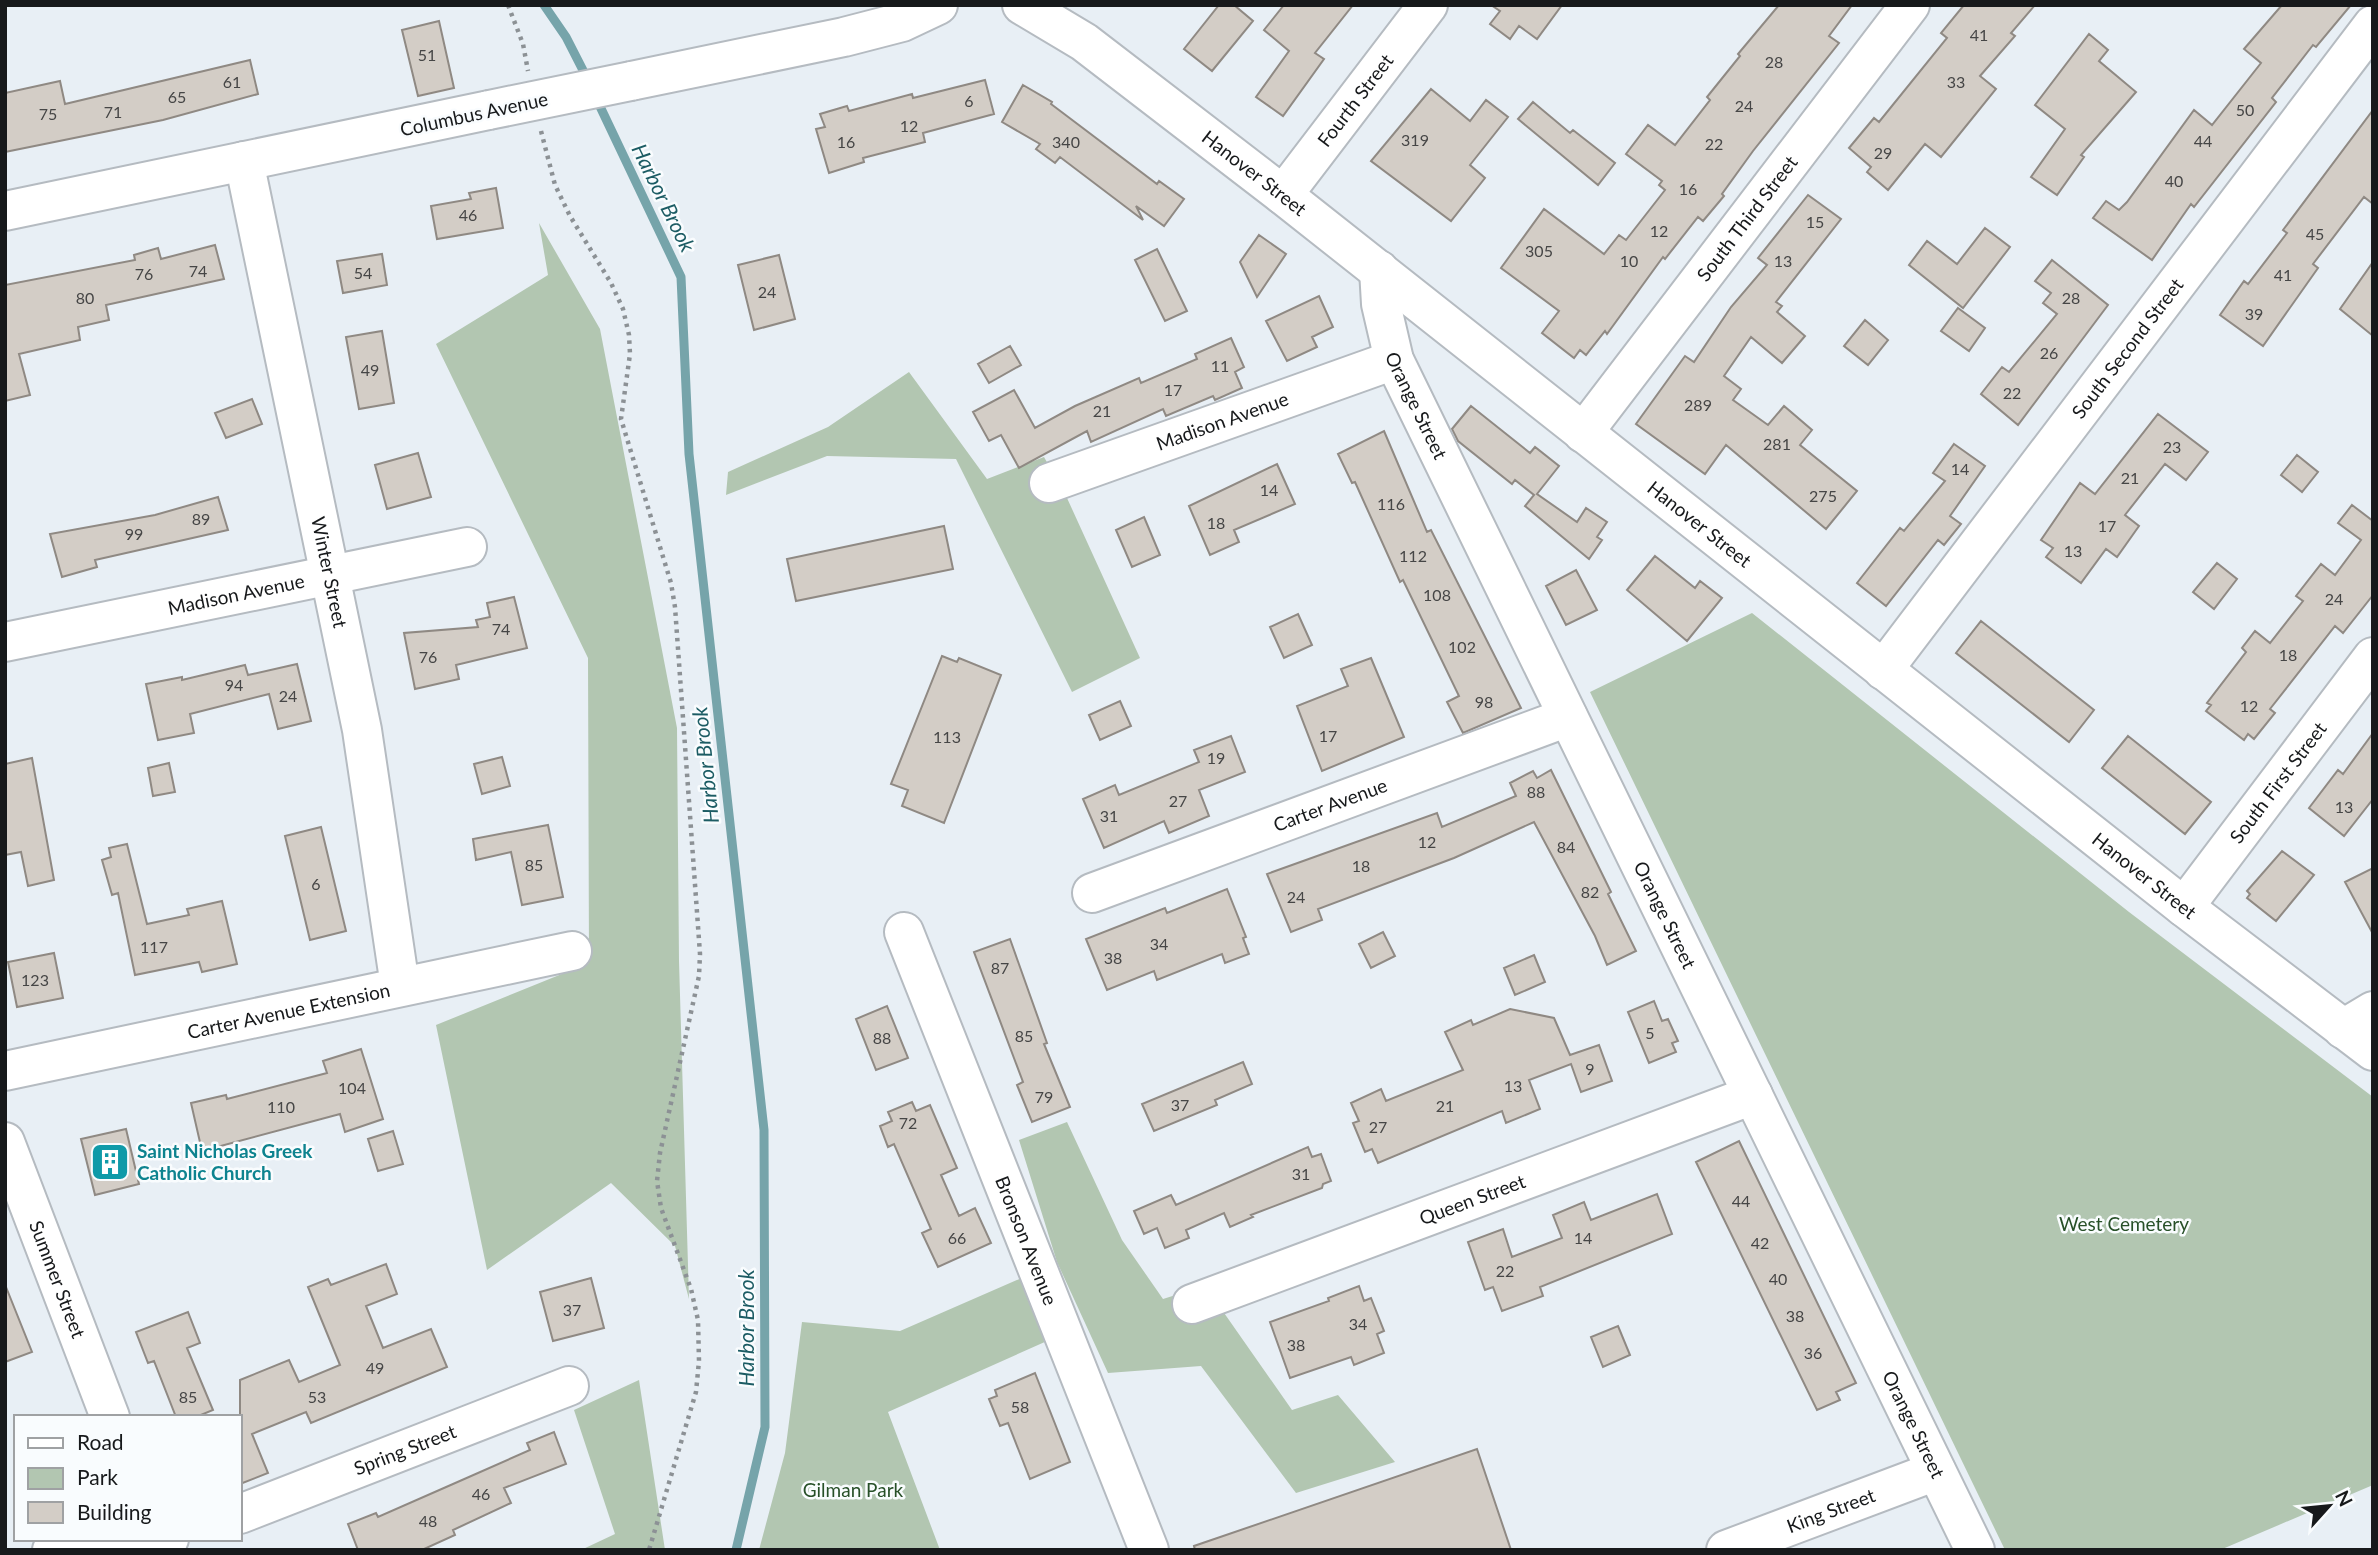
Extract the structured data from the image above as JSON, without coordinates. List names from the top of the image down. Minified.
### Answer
{"streets":{"street":["Fourth Street","Columbus Avenue","Hanover Street","South Third Street","South Second Street","Orange Street","Madison Avenue","Winter Street","South First Street","Carter Avenue","Carter Avenue Extension","Queen Street","Bronson Avenue","Summer Street","Spring Street","King Street"]},"crossings":[["Fourth Street","Hanover Street"],["Columbus Avenue","Winter Street"],["Hanover Street","South Third Street"],["Hanover Street","South Second Street"],["Hanover Street","Orange Street"],["Hanover Street","South First Street"],["Orange Street","Madison Avenue"],["Orange Street","Carter Avenue"],["Orange Street","Queen Street"],["Orange Street","King Street"],["Madison Avenue","Winter Street"],["Winter Street","Carter Avenue Extension"]],"water":["Harbor Brook"],"parks":["West Cemetery","Gilman Park"],"places":{"building":["Saint Nicholas Greek Catholic Church"]},"house_numbers":["41","51","28","61","33","65","6","24","50","71","75","12","319","44","16","340","22","29","40","16","46","15","12","45","305","10","13","74","54","76","41","24","80","28","39","26","11","49","17","22","289","21","281","23","14","21","14","275","116","89","18","17","99","13","112","108","24","74","102","18","76","94","24","98","12","17","113","19","88","27","13","31","12","84","85","18","6","82","24","34","117","38","87","123","5","85","88","9","13","104","79","37","21","110","72","27","31","44","66","14","42","22","40","37","38","34","38","36","49","85","53","58","46","48"],"legend":["Road","Park","Building"],"north":"top right"}
